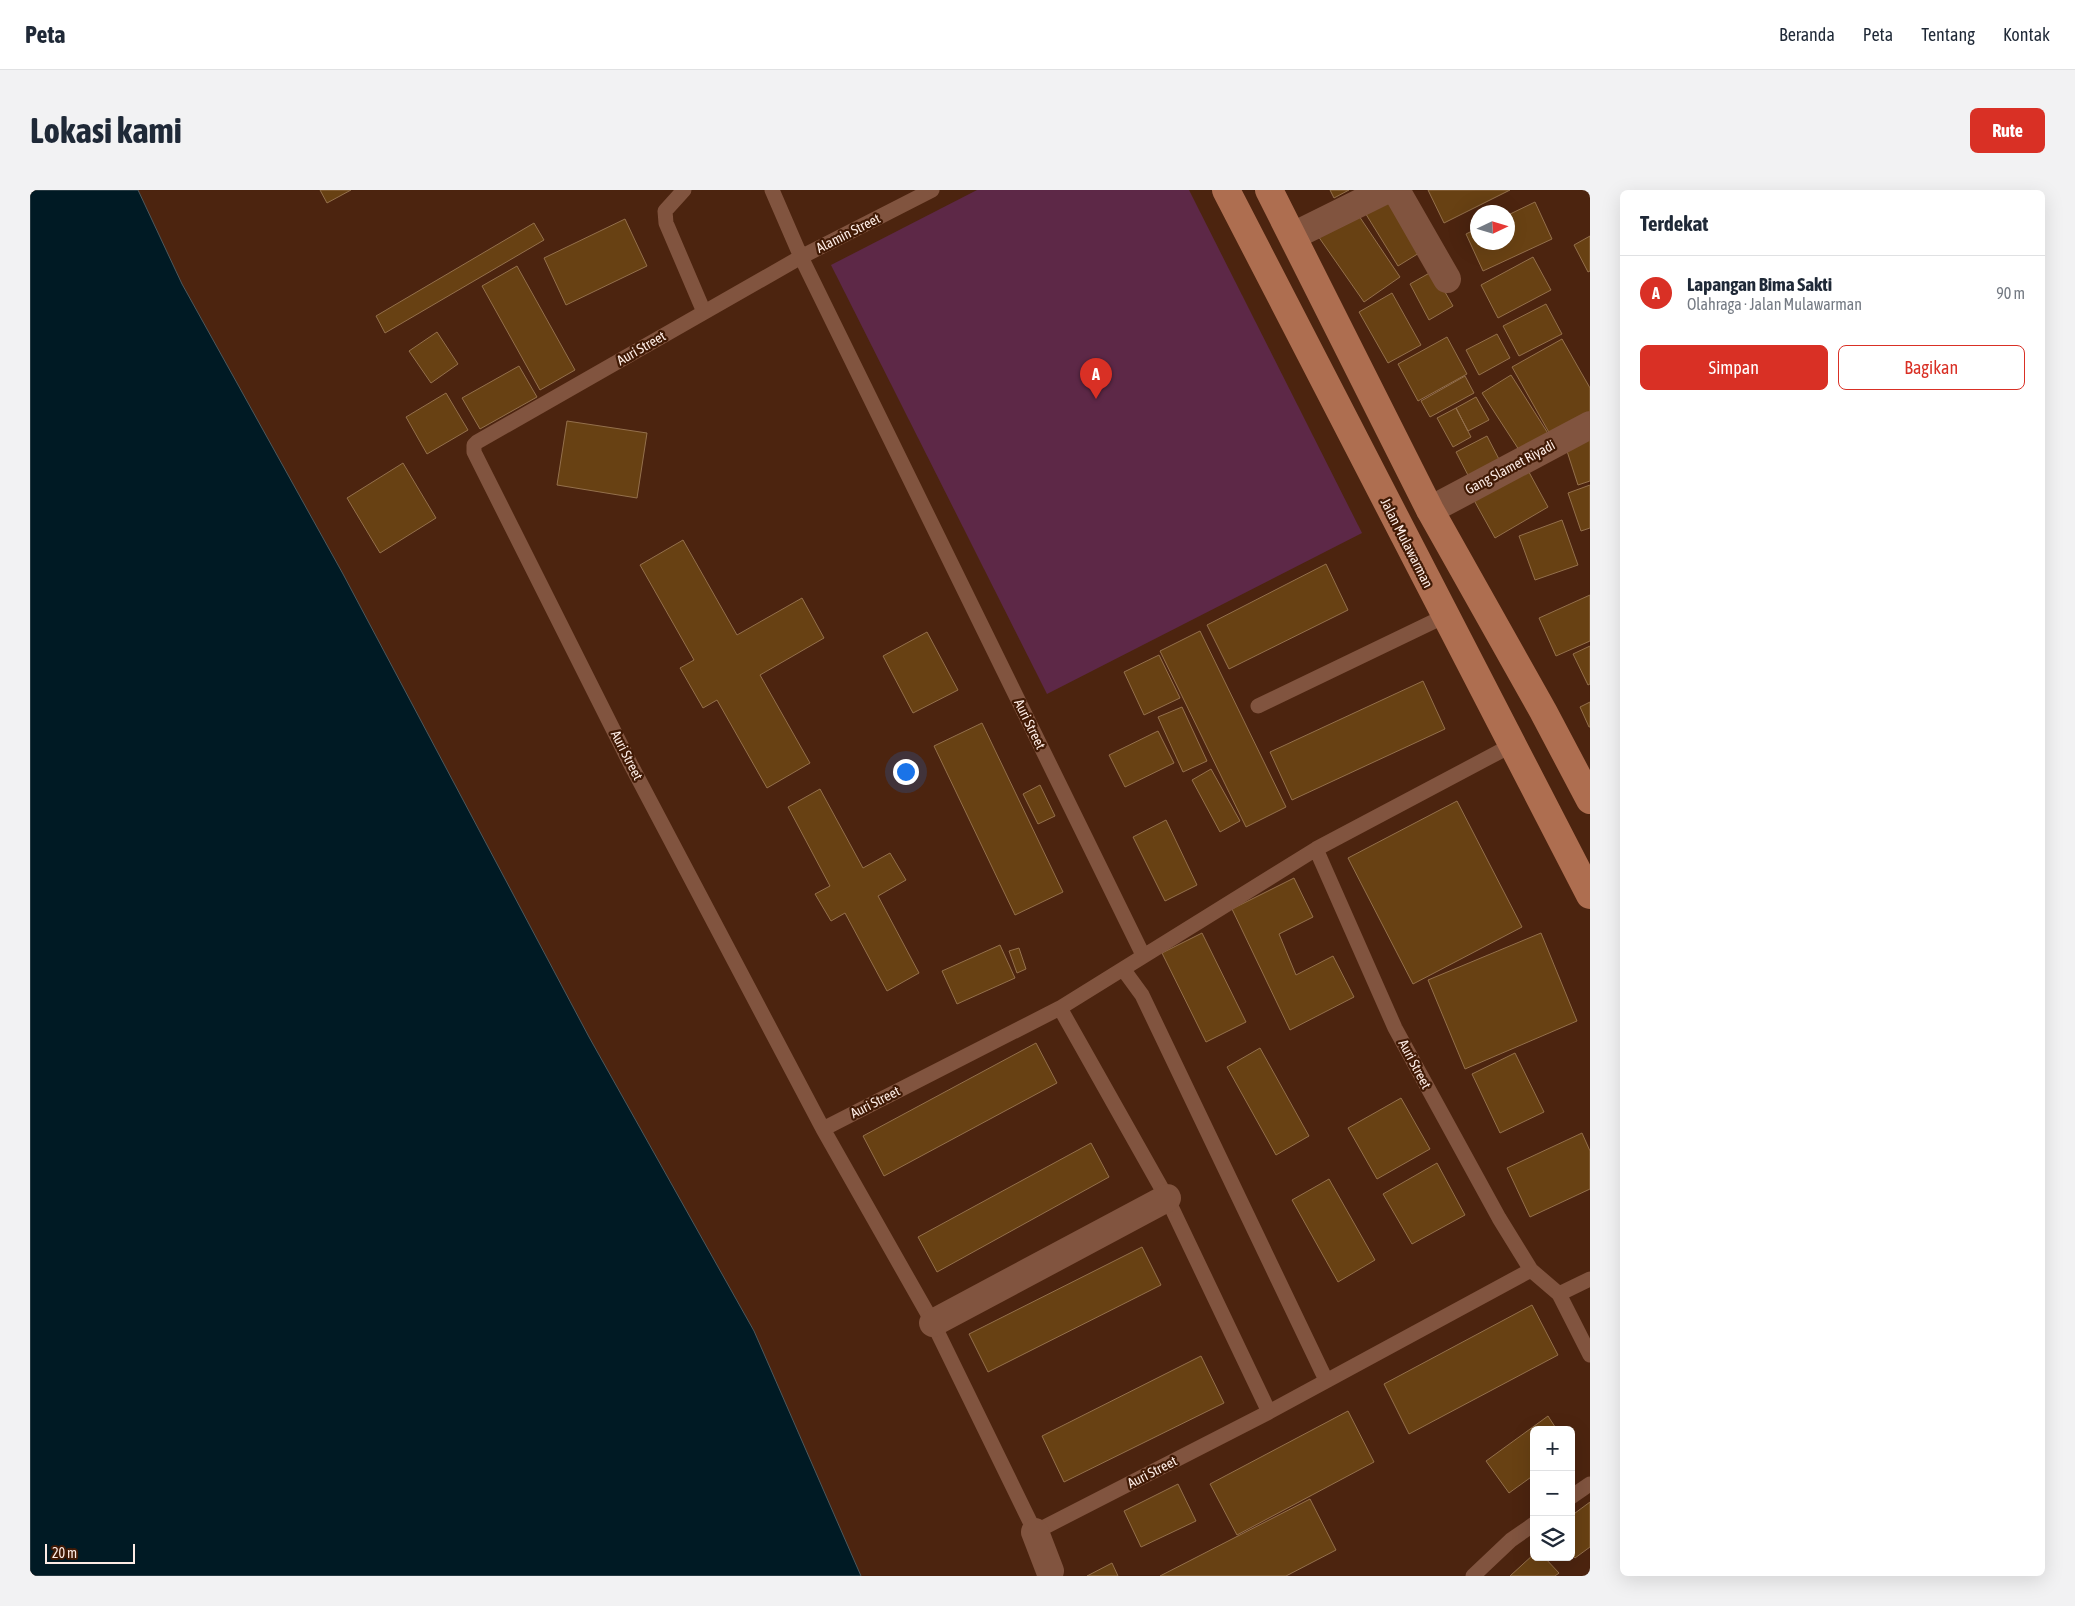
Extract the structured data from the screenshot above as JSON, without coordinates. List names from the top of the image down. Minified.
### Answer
{"streets":{"highway":["Jalan Mulawarman"],"street":["Auri Street","Gang Slamet Riyadi"],"lane":["Alamin Street"]},"crossings":[["Alamin Street","Auri Street"],["Auri Street","Jalan Mulawarman"]],"scale_bar":"20 m","north":"right","page":{"header":"Peta","nav":["Beranda","Peta","Tentang","Kontak"],"buttons":["Rute",["Simpan","Bagikan"]],"title":"Lokasi kami","heading":"Terdekat","list":[{"mark":"A","name":"Lapangan Bima Sakti","note":"Olahraga · Jalan Mulawarman","value":"90 m"}],"pins":"A","map_buttons":["+","−"],"scale":"20 m"}}
